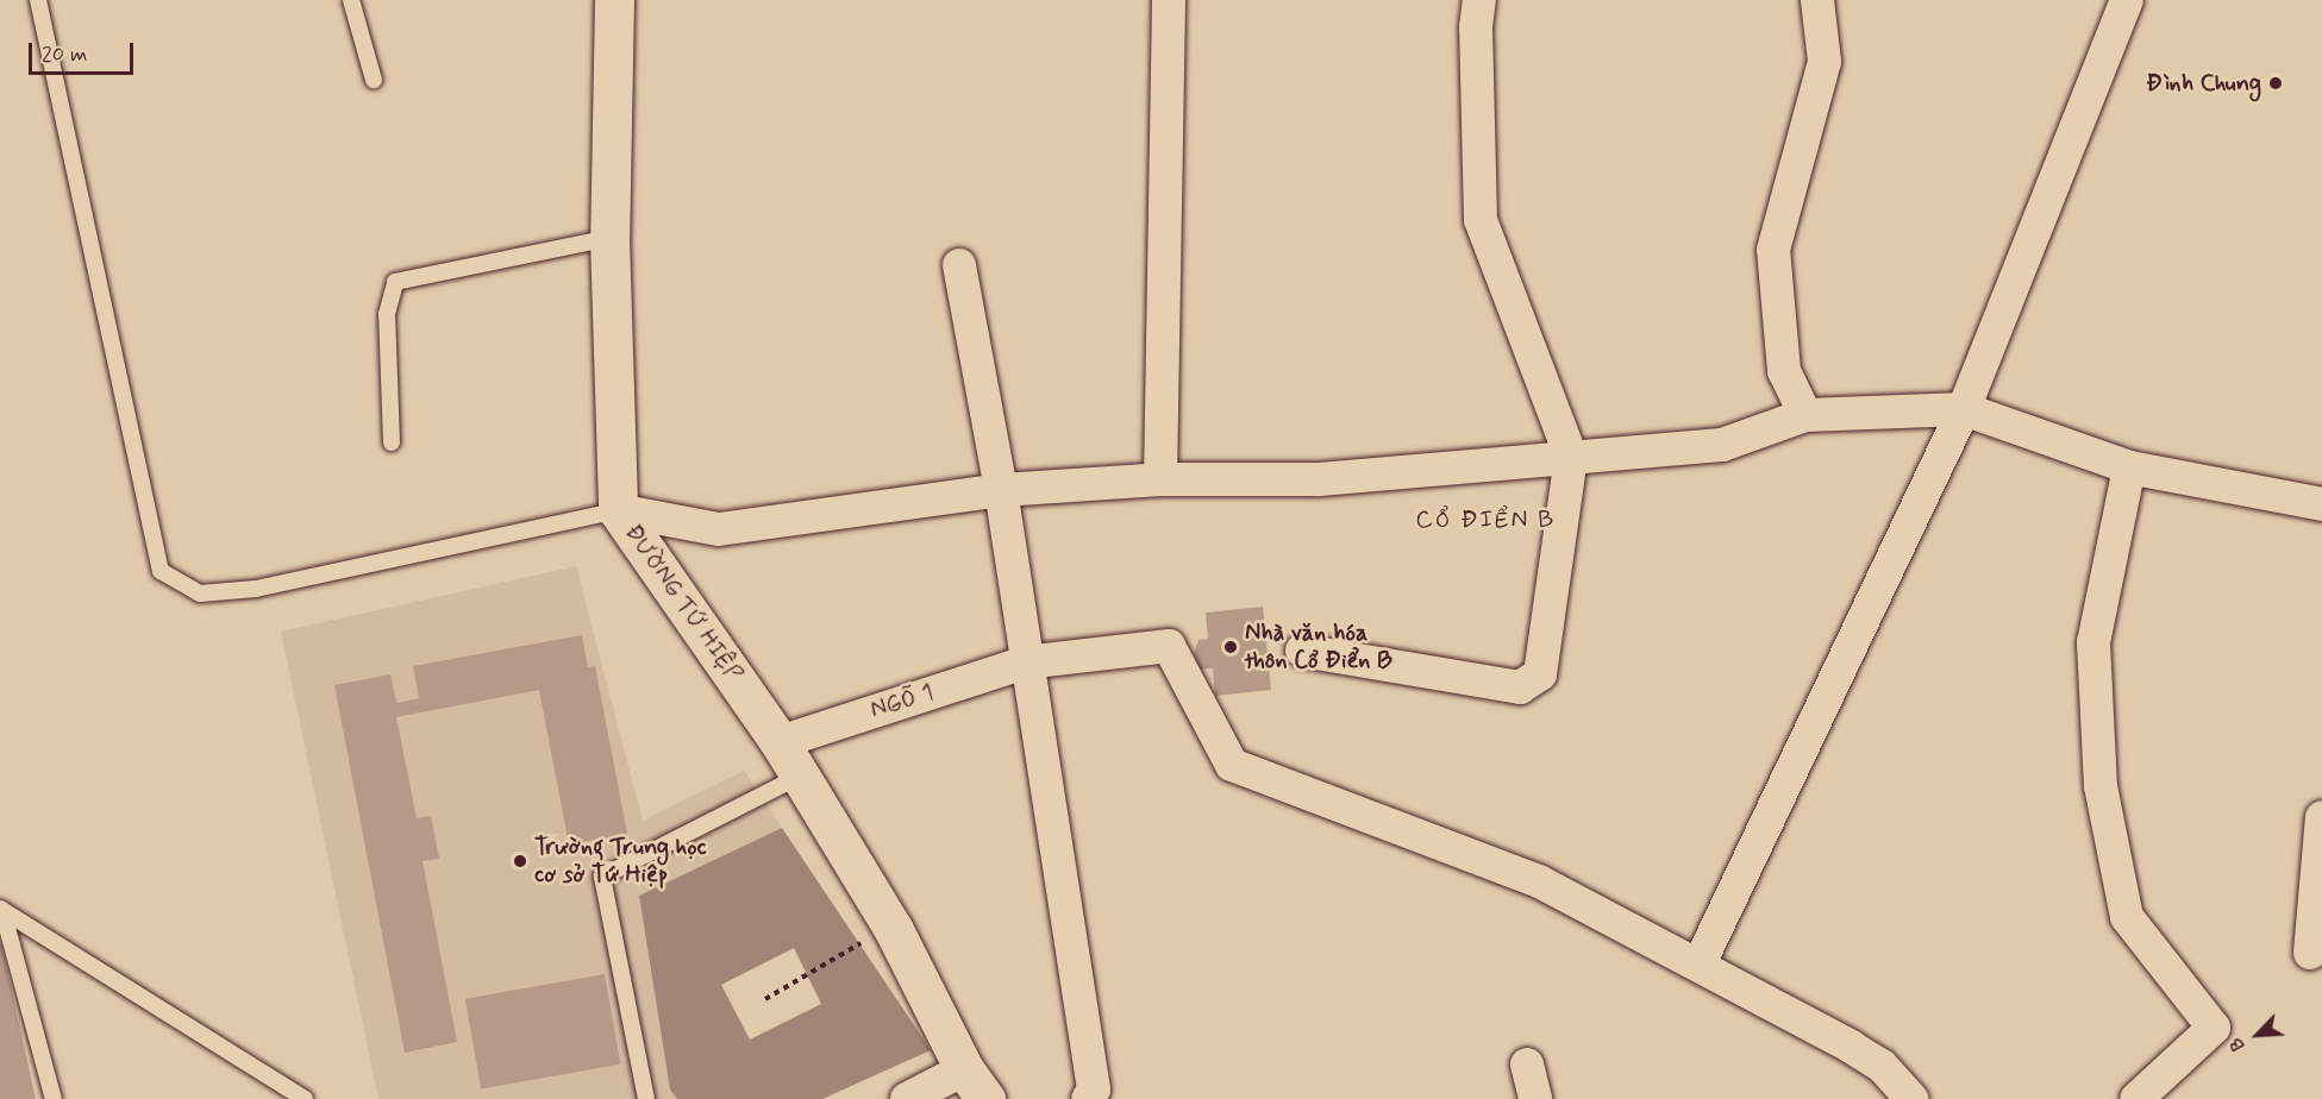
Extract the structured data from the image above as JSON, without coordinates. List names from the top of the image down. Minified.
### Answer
{"streets":{"street":["ĐƯỜNG TỨ HIỆP","NGÕ 1"]},"crossings":[["ĐƯỜNG TỨ HIỆP","NGÕ 1"]],"districts":["CỔ ĐIỂN B"],"places":["Đình Chung","Nhà văn hóa thôn Cổ Điển B","Trường Trung học cơ sở Tứ Hiệp"],"scale_bar":"20 m","north":"bottom left"}
